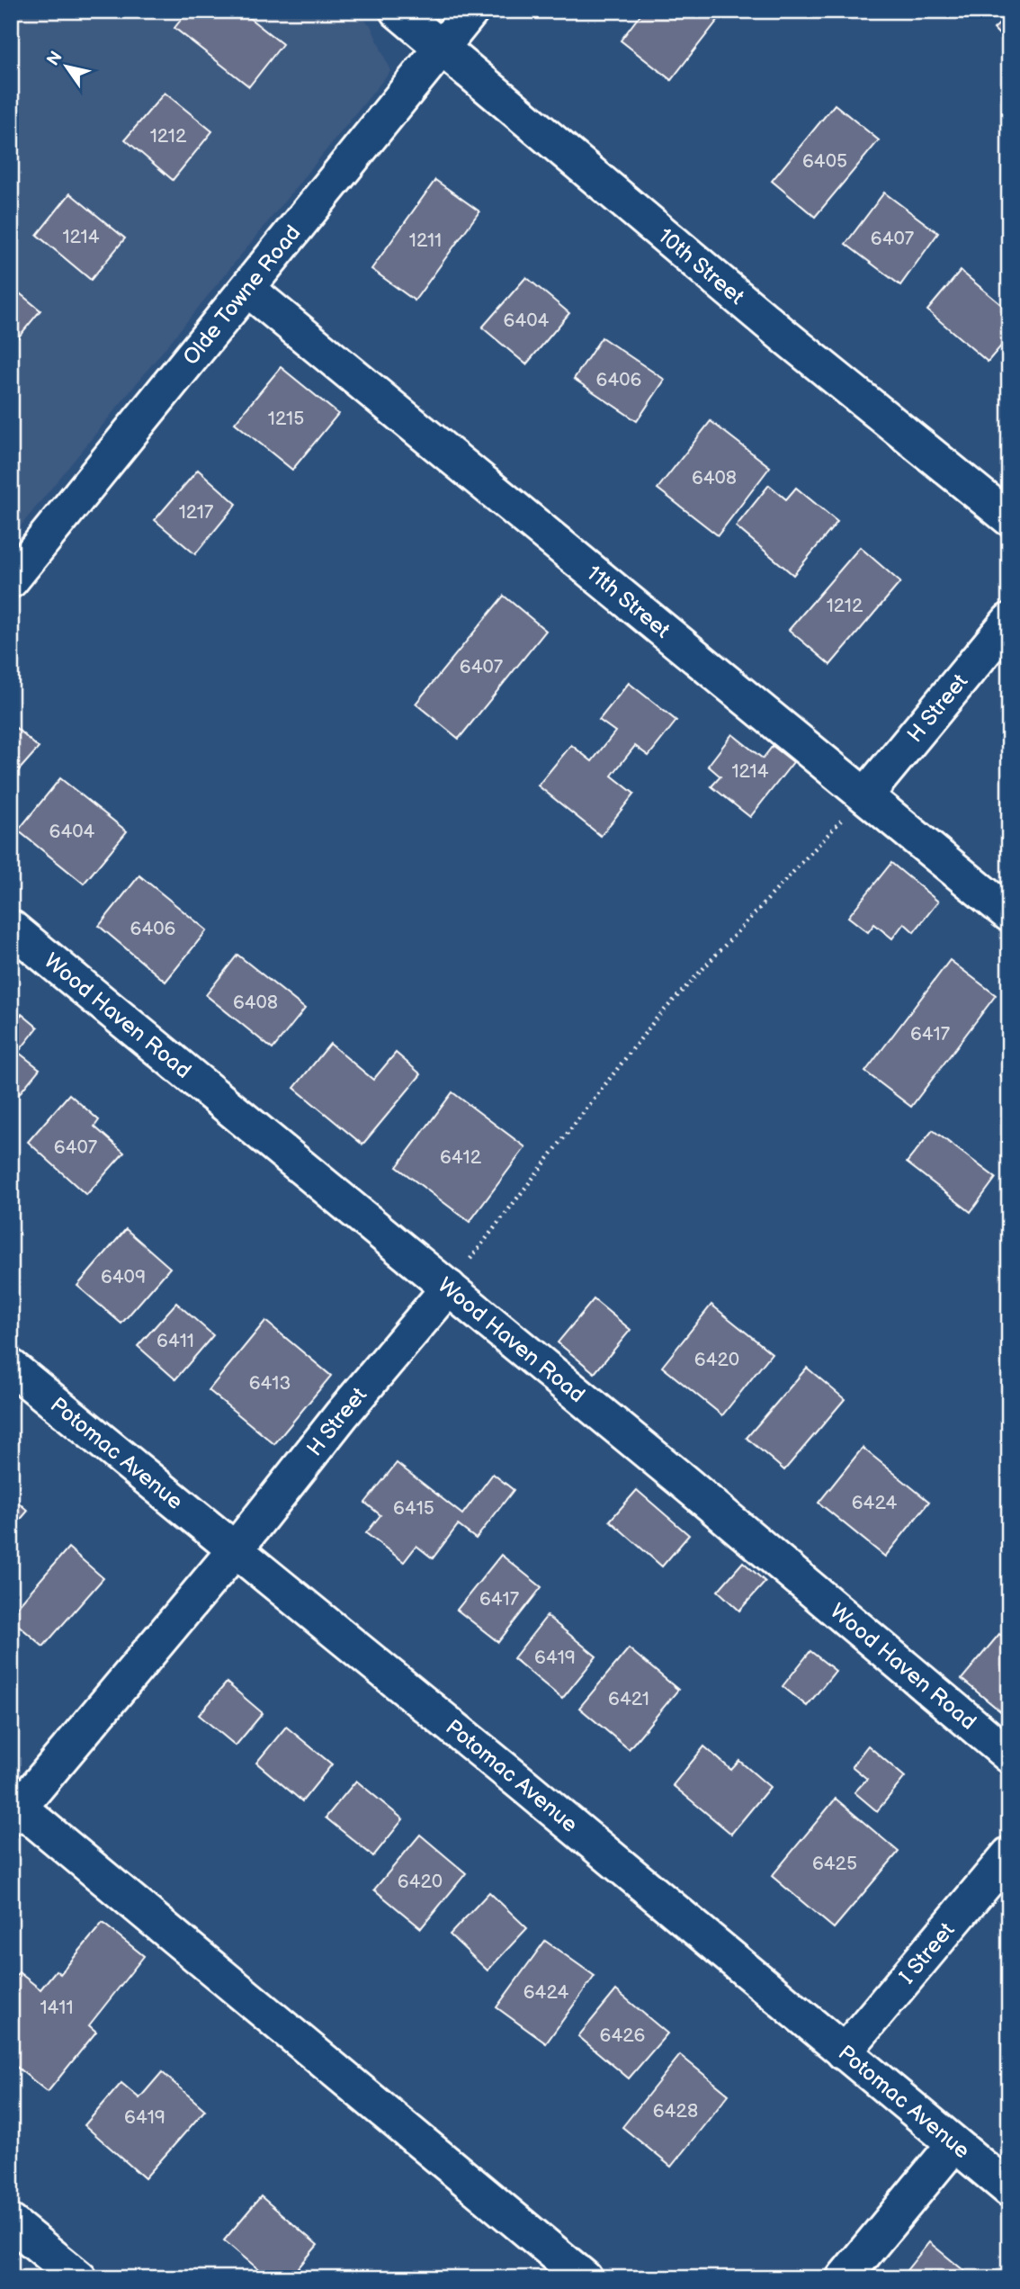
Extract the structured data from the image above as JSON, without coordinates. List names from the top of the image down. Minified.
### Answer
{"streets":{"street":["10th Street","Olde Towne Road","11th Street","H Street","Wood Haven Road","Potomac Avenue","I Street"]},"crossings":[["10th Street","Olde Towne Road"],["Olde Towne Road","11th Street"],["11th Street","H Street"],["H Street","Wood Haven Road"],["H Street","Potomac Avenue"],["Potomac Avenue","I Street"]],"house_numbers":["1212","6405","1214","6407","1211","6404","6406","1215","6408","1217","1212","6407","1214","6404","6406","6408","6417","6407","6412","6409","6411","6420","6413","6424","6415","6417","6419","6421","6425","6420","6424","1411","6426","6428","6419"],"north":"top left"}
